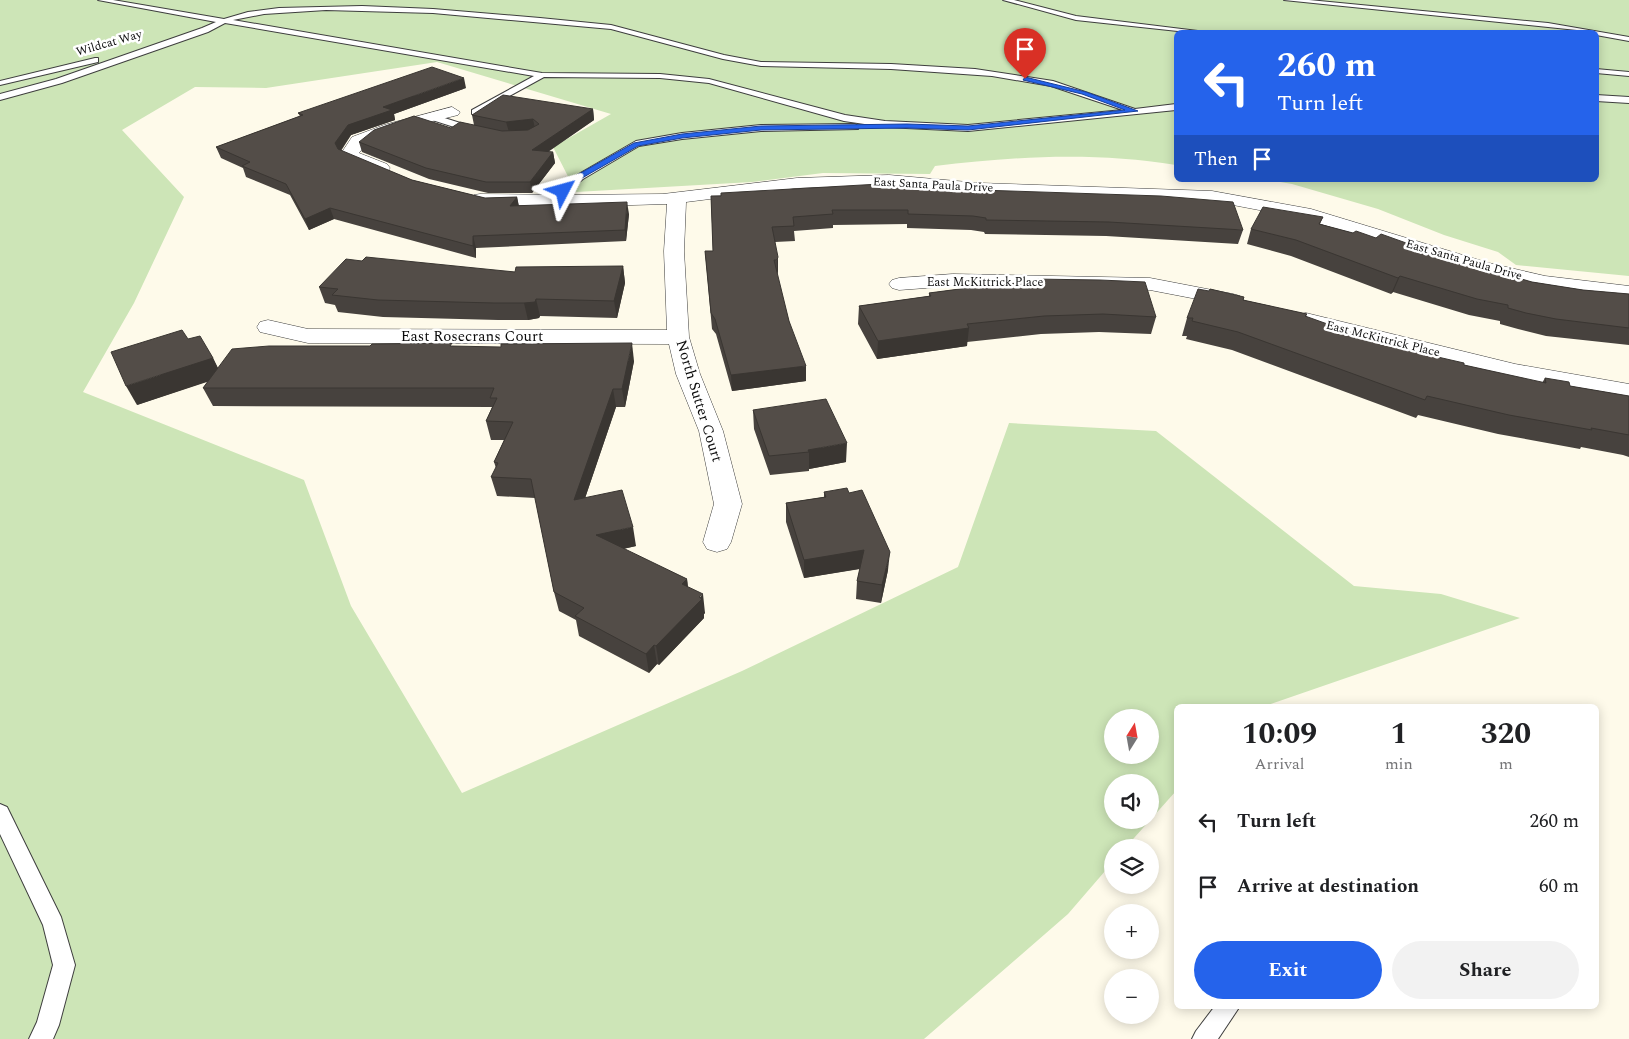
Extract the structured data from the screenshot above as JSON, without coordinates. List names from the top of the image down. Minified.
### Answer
{"streets":{"street":["East Santa Paula Drive","East McKittrick Place","East Rosecrans Court","North Sutter Court"],"lane":["Wildcat Way"]},"crossings":[["East Santa Paula Drive","North Sutter Court"],["East Rosecrans Court","North Sutter Court"]],"north":"top","page":{"turn":["260 m","Turn left"],"then":"Then","eta":["10:09","Arrival","1","min","320","m"],"map_buttons":["+","−"],"list":[{"name":"Turn left","value":"260 m"},{"name":"Arrive at destination","value":"60 m"}],"buttons":["Exit","Share"]}}
